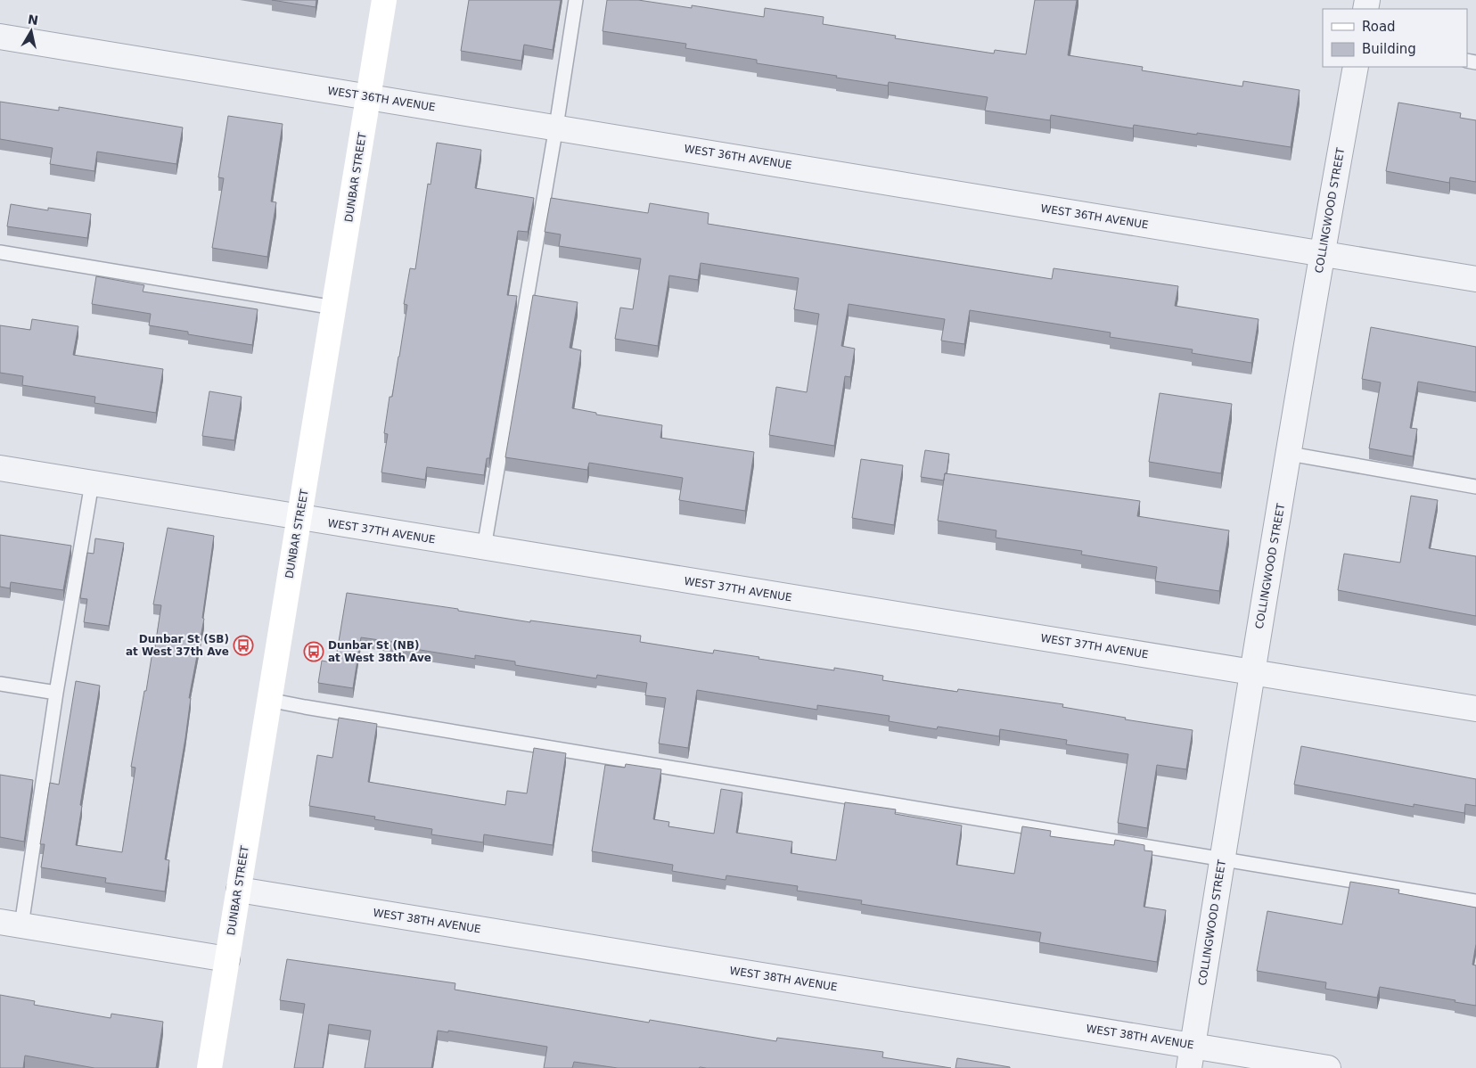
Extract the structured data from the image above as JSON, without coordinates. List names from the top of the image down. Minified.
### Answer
{"streets":{"main road":["DUNBAR STREET"],"street":["WEST 36TH AVENUE","COLLINGWOOD STREET","WEST 37TH AVENUE","WEST 38TH AVENUE"]},"crossings":[["WEST 36TH AVENUE","DUNBAR STREET"],["WEST 36TH AVENUE","COLLINGWOOD STREET"],["DUNBAR STREET","WEST 37TH AVENUE"],["DUNBAR STREET","WEST 38TH AVENUE"],["COLLINGWOOD STREET","WEST 37TH AVENUE"],["COLLINGWOOD STREET","WEST 38TH AVENUE"]],"places":{"bus stop":["Dunbar St (SB) at West 37th Ave","Dunbar St (NB) at West 38th Ave"]},"legend":["Road","Building"],"north":"top"}
